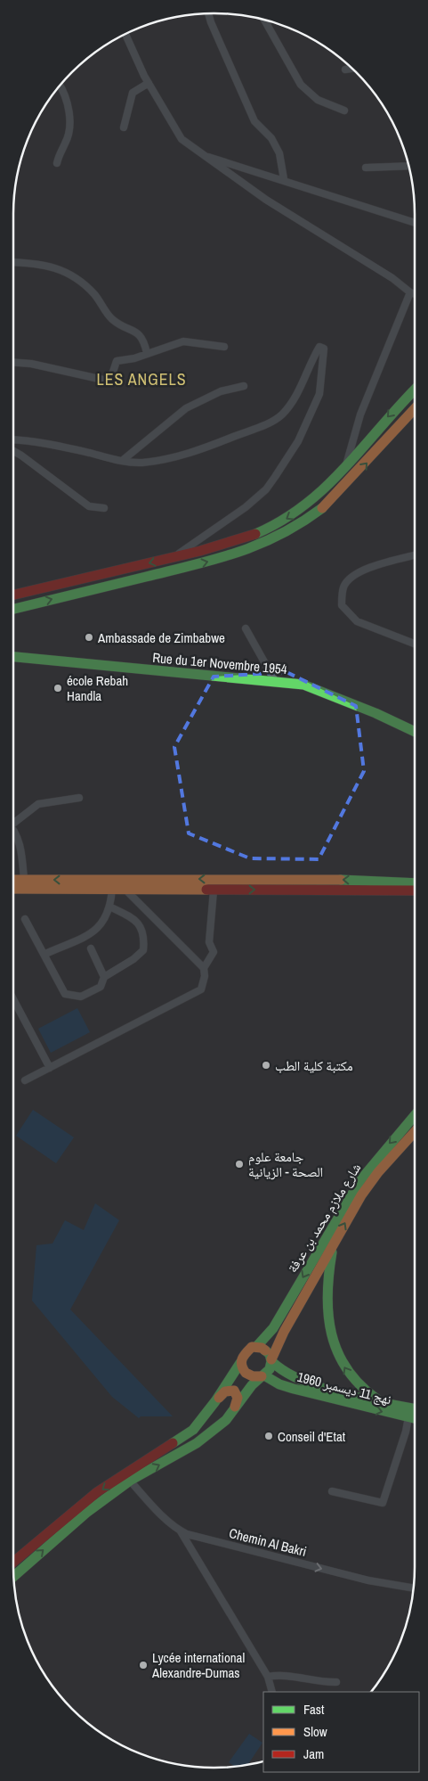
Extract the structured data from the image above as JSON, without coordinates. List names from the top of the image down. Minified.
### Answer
{"streets":{"main road":["Rue du 1er Novembre 1954","شارع ملازم محمد بن عرفة","نهج 11 ديسمبر 1960"],"street":["Chemin Al Bakri"]},"crossings":[["شارع ملازم محمد بن عرفة","نهج 11 ديسمبر 1960"]],"one_way":["Chemin Al Bakri"],"districts":["LES ANGELS"],"places":["Ambassade de Zimbabwe","école Rebah Handla","مكتبة كلية الطب","جامعة علوم الصحة - الزيانية","Conseil d'Etat","Lycée international Alexandre-Dumas"],"legend":["Fast","Slow","Jam"]}
